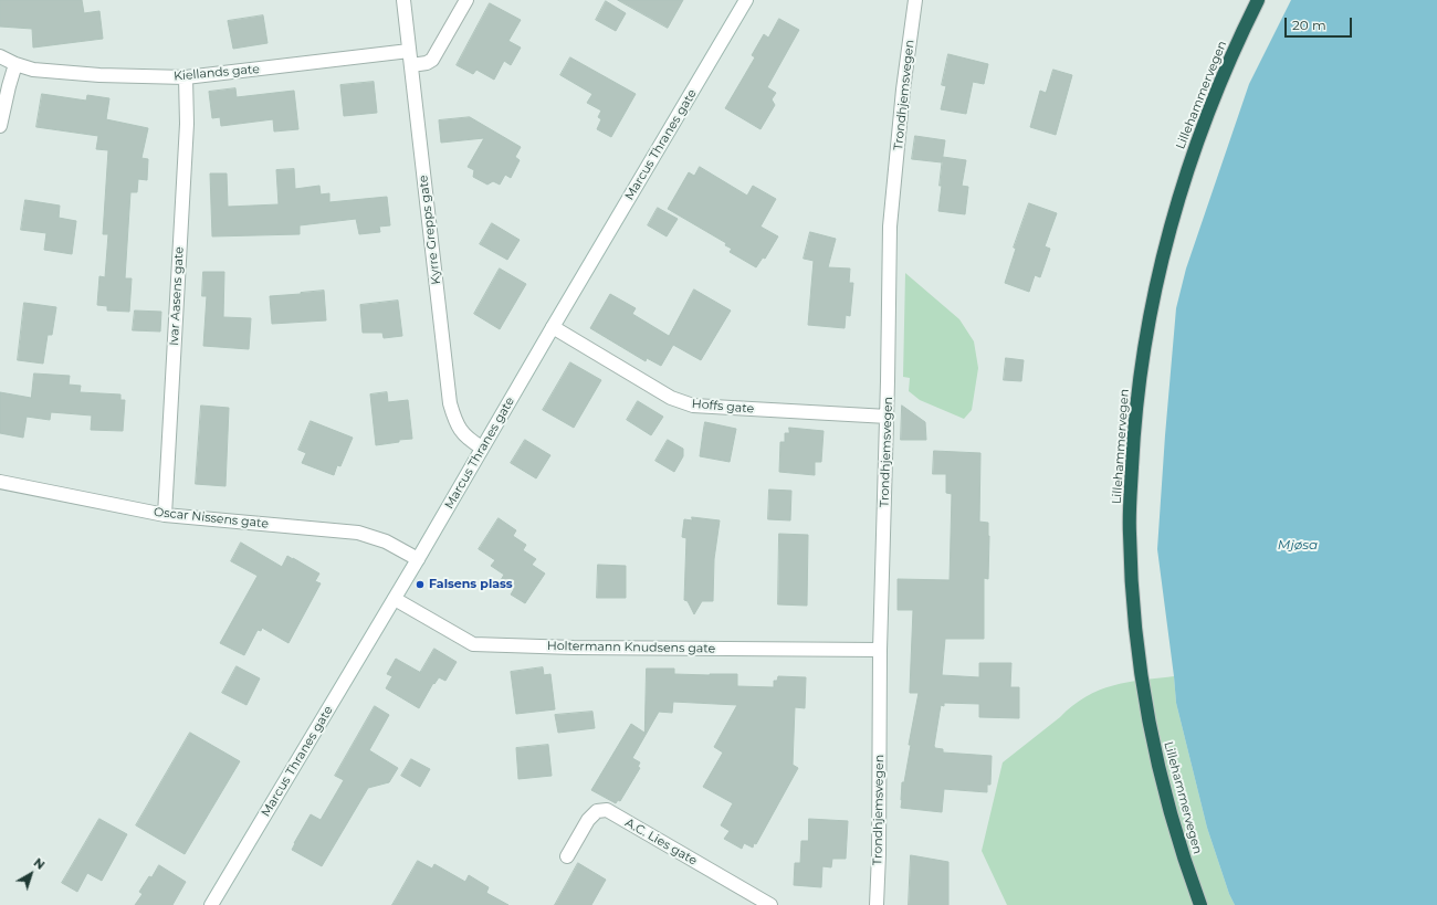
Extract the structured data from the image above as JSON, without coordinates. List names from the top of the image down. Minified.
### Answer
{"streets":{"highway":["Lillehammervegen"],"street":["Kiellands gate","Trondhjemsvegen","Marcus Thranes gate","Kyrre Grepps gate","Ivar Aasens gate","Hoffs gate","Oscar Nissens gate","Holtermann Knudsens gate","A.C. Lies gate"]},"crossings":[["Kiellands gate","Kyrre Grepps gate"],["Kiellands gate","Ivar Aasens gate"],["Trondhjemsvegen","Hoffs gate"],["Trondhjemsvegen","Holtermann Knudsens gate"],["Marcus Thranes gate","Kyrre Grepps gate"],["Marcus Thranes gate","Hoffs gate"],["Marcus Thranes gate","Oscar Nissens gate"],["Marcus Thranes gate","Holtermann Knudsens gate"],["Ivar Aasens gate","Oscar Nissens gate"]],"water":["Mjøsa"],"places":["Falsens plass"],"scale_bar":"20 m","north":"top right"}
